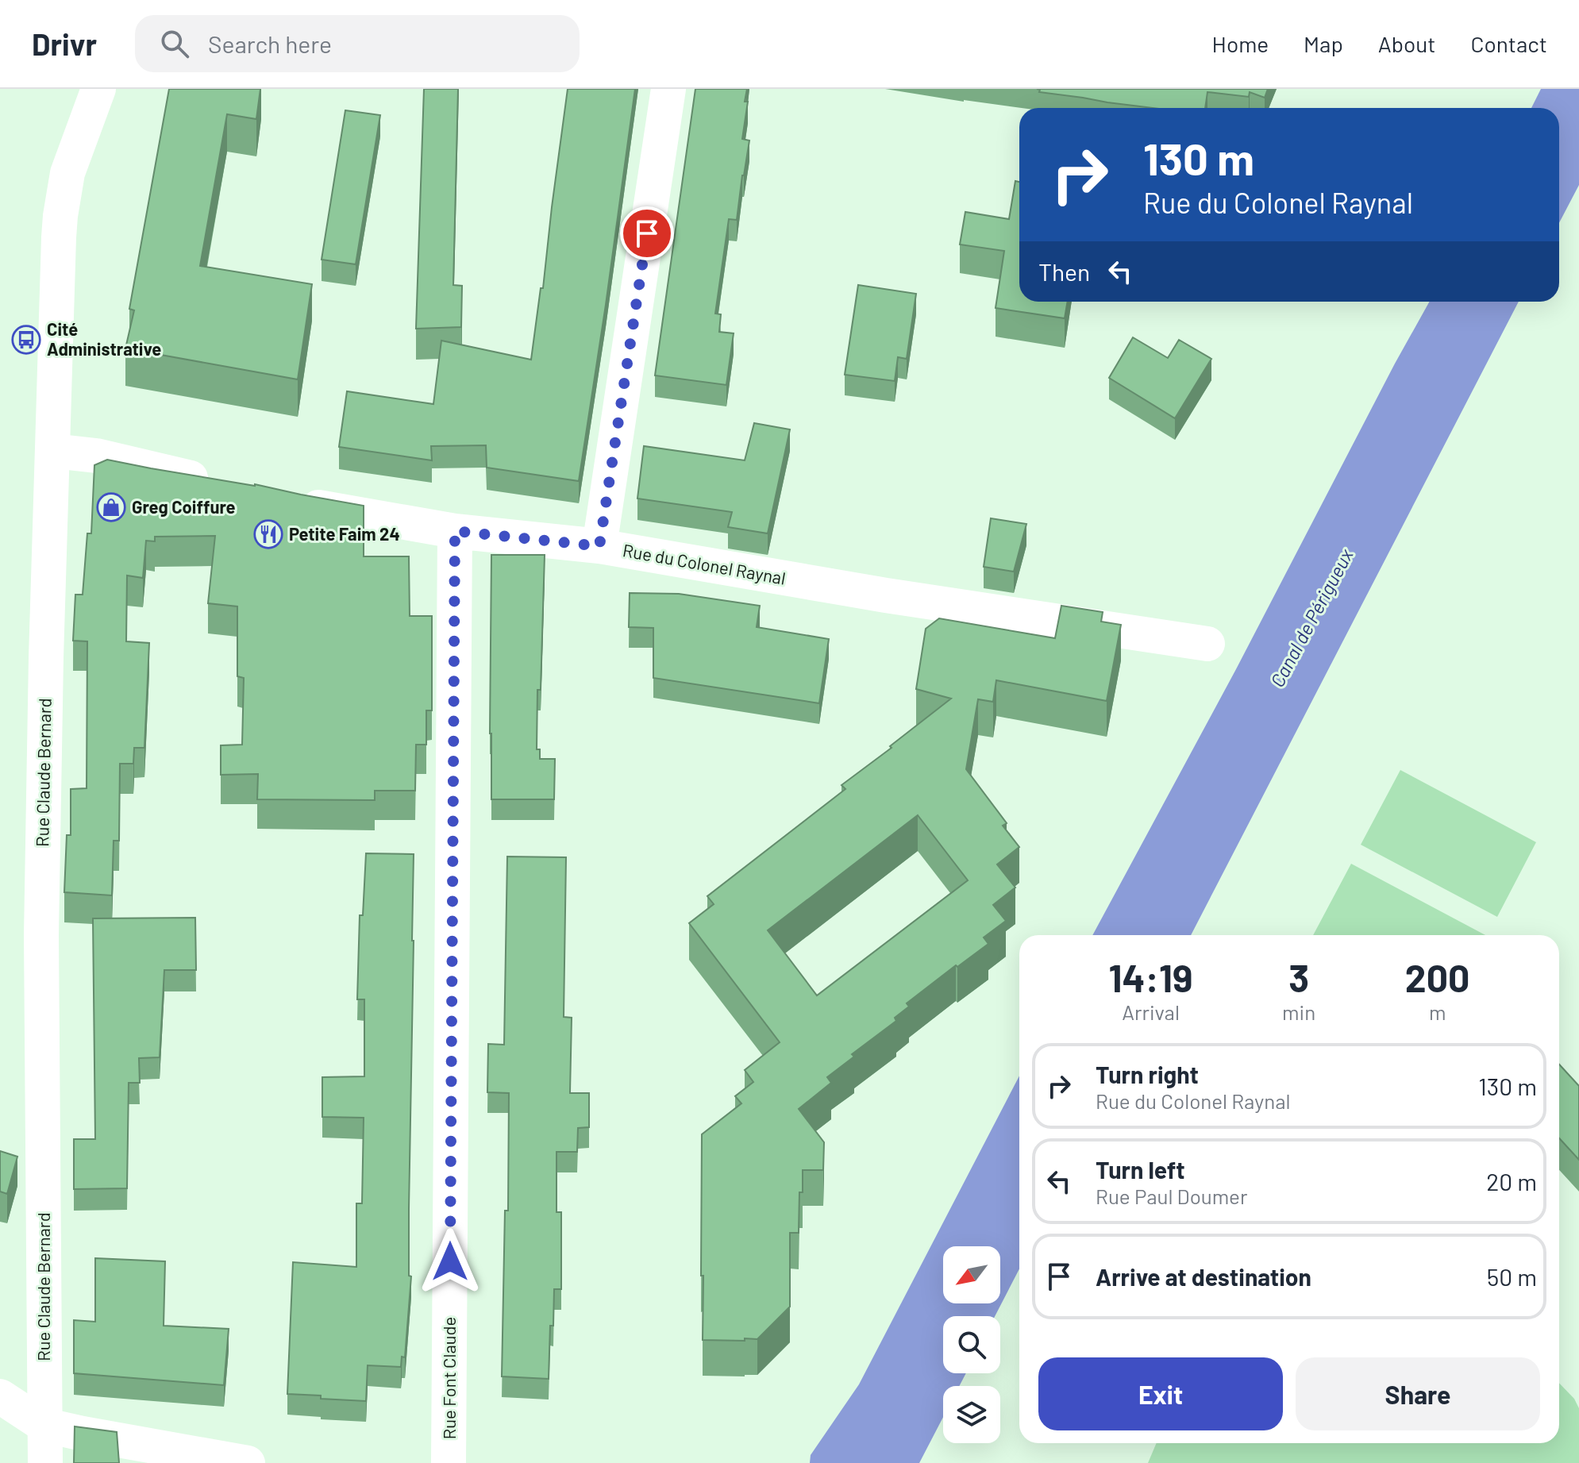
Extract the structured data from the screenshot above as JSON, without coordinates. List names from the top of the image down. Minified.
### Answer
{"streets":{"street":["Rue du Colonel Raynal","Rue Claude Bernard","Rue Font Claude"]},"crossings":[["Rue du Colonel Raynal","Rue Font Claude"]],"water":["Canal de Périgueux"],"places":{"bus stop":["Cité Administrative"],"shop":["Greg Coiffure"],"restaurant":["Petite Faim 24"]},"north":"bottom left","page":{"header":"Drivr","search":"Search here","nav":["Home","Map","About","Contact"],"turn":["130 m","Rue du Colonel Raynal"],"then":"Then","eta":["14:19","Arrival","3","min","200","m"],"list":[{"name":"Turn right","note":"Rue du Colonel Raynal","value":"130 m"},{"name":"Turn left","note":"Rue Paul Doumer","value":"20 m"},{"name":"Arrive at destination","value":"50 m"}],"buttons":["Exit","Share"]}}
